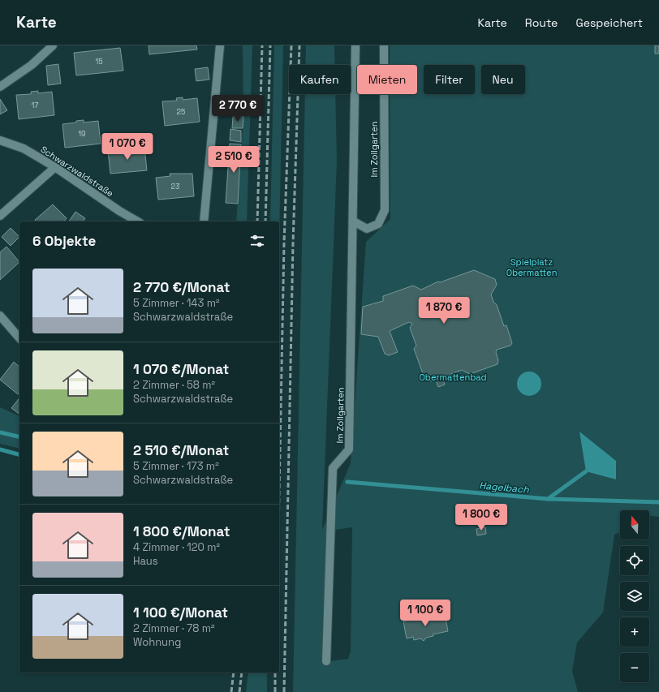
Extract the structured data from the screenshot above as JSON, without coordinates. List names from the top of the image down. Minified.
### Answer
{"streets":{"street":["Im Zollgarten","Schwarzwaldstraße"]},"water":["Hagelbach"],"parks":["Spielplatz Obermatten","Obermattenbad"],"house_numbers":["15","17","25","19","23"],"north":"top","page":{"header":"Karte","nav":["Karte","Route","Gespeichert"],"chip":["Kaufen","Mieten","Filter","Neu"],"price":["2 770 €","1 070 €","2 510 €","1 870 €","1 800 €","1 100 €"],"heading":"6 Objekte","list":[{"name":"2 770 €/Monat","note":"5 Zimmer · 143 m² · Schwarzwaldstraße"},{"name":"1 070 €/Monat","note":"2 Zimmer · 58 m² · Schwarzwaldstraße"},{"name":"2 510 €/Monat","note":"5 Zimmer · 173 m² · Schwarzwaldstraße"},{"name":"1 800 €/Monat","note":"4 Zimmer · 120 m² · Haus"},{"name":"1 100 €/Monat","note":"2 Zimmer · 78 m² · Wohnung"}],"map_buttons":["+","−"]}}
